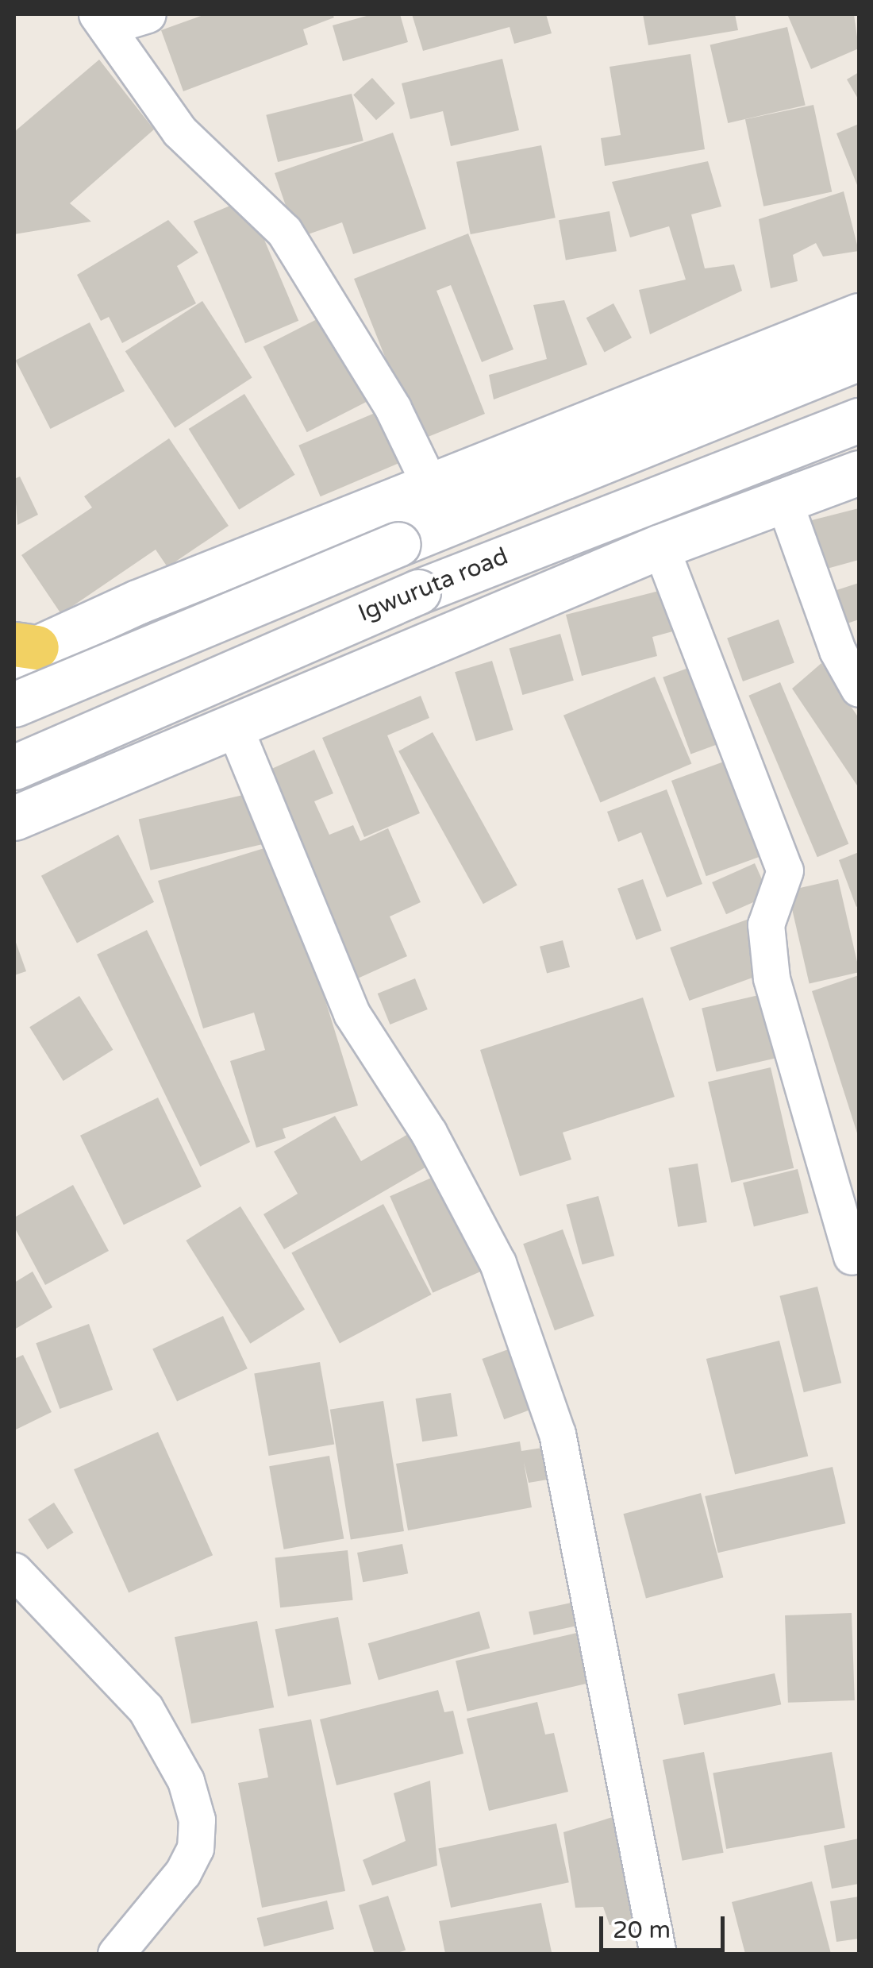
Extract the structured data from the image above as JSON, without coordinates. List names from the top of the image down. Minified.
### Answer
{"streets":{"main road":["Igwuruta road"]},"scale_bar":"20 m"}
